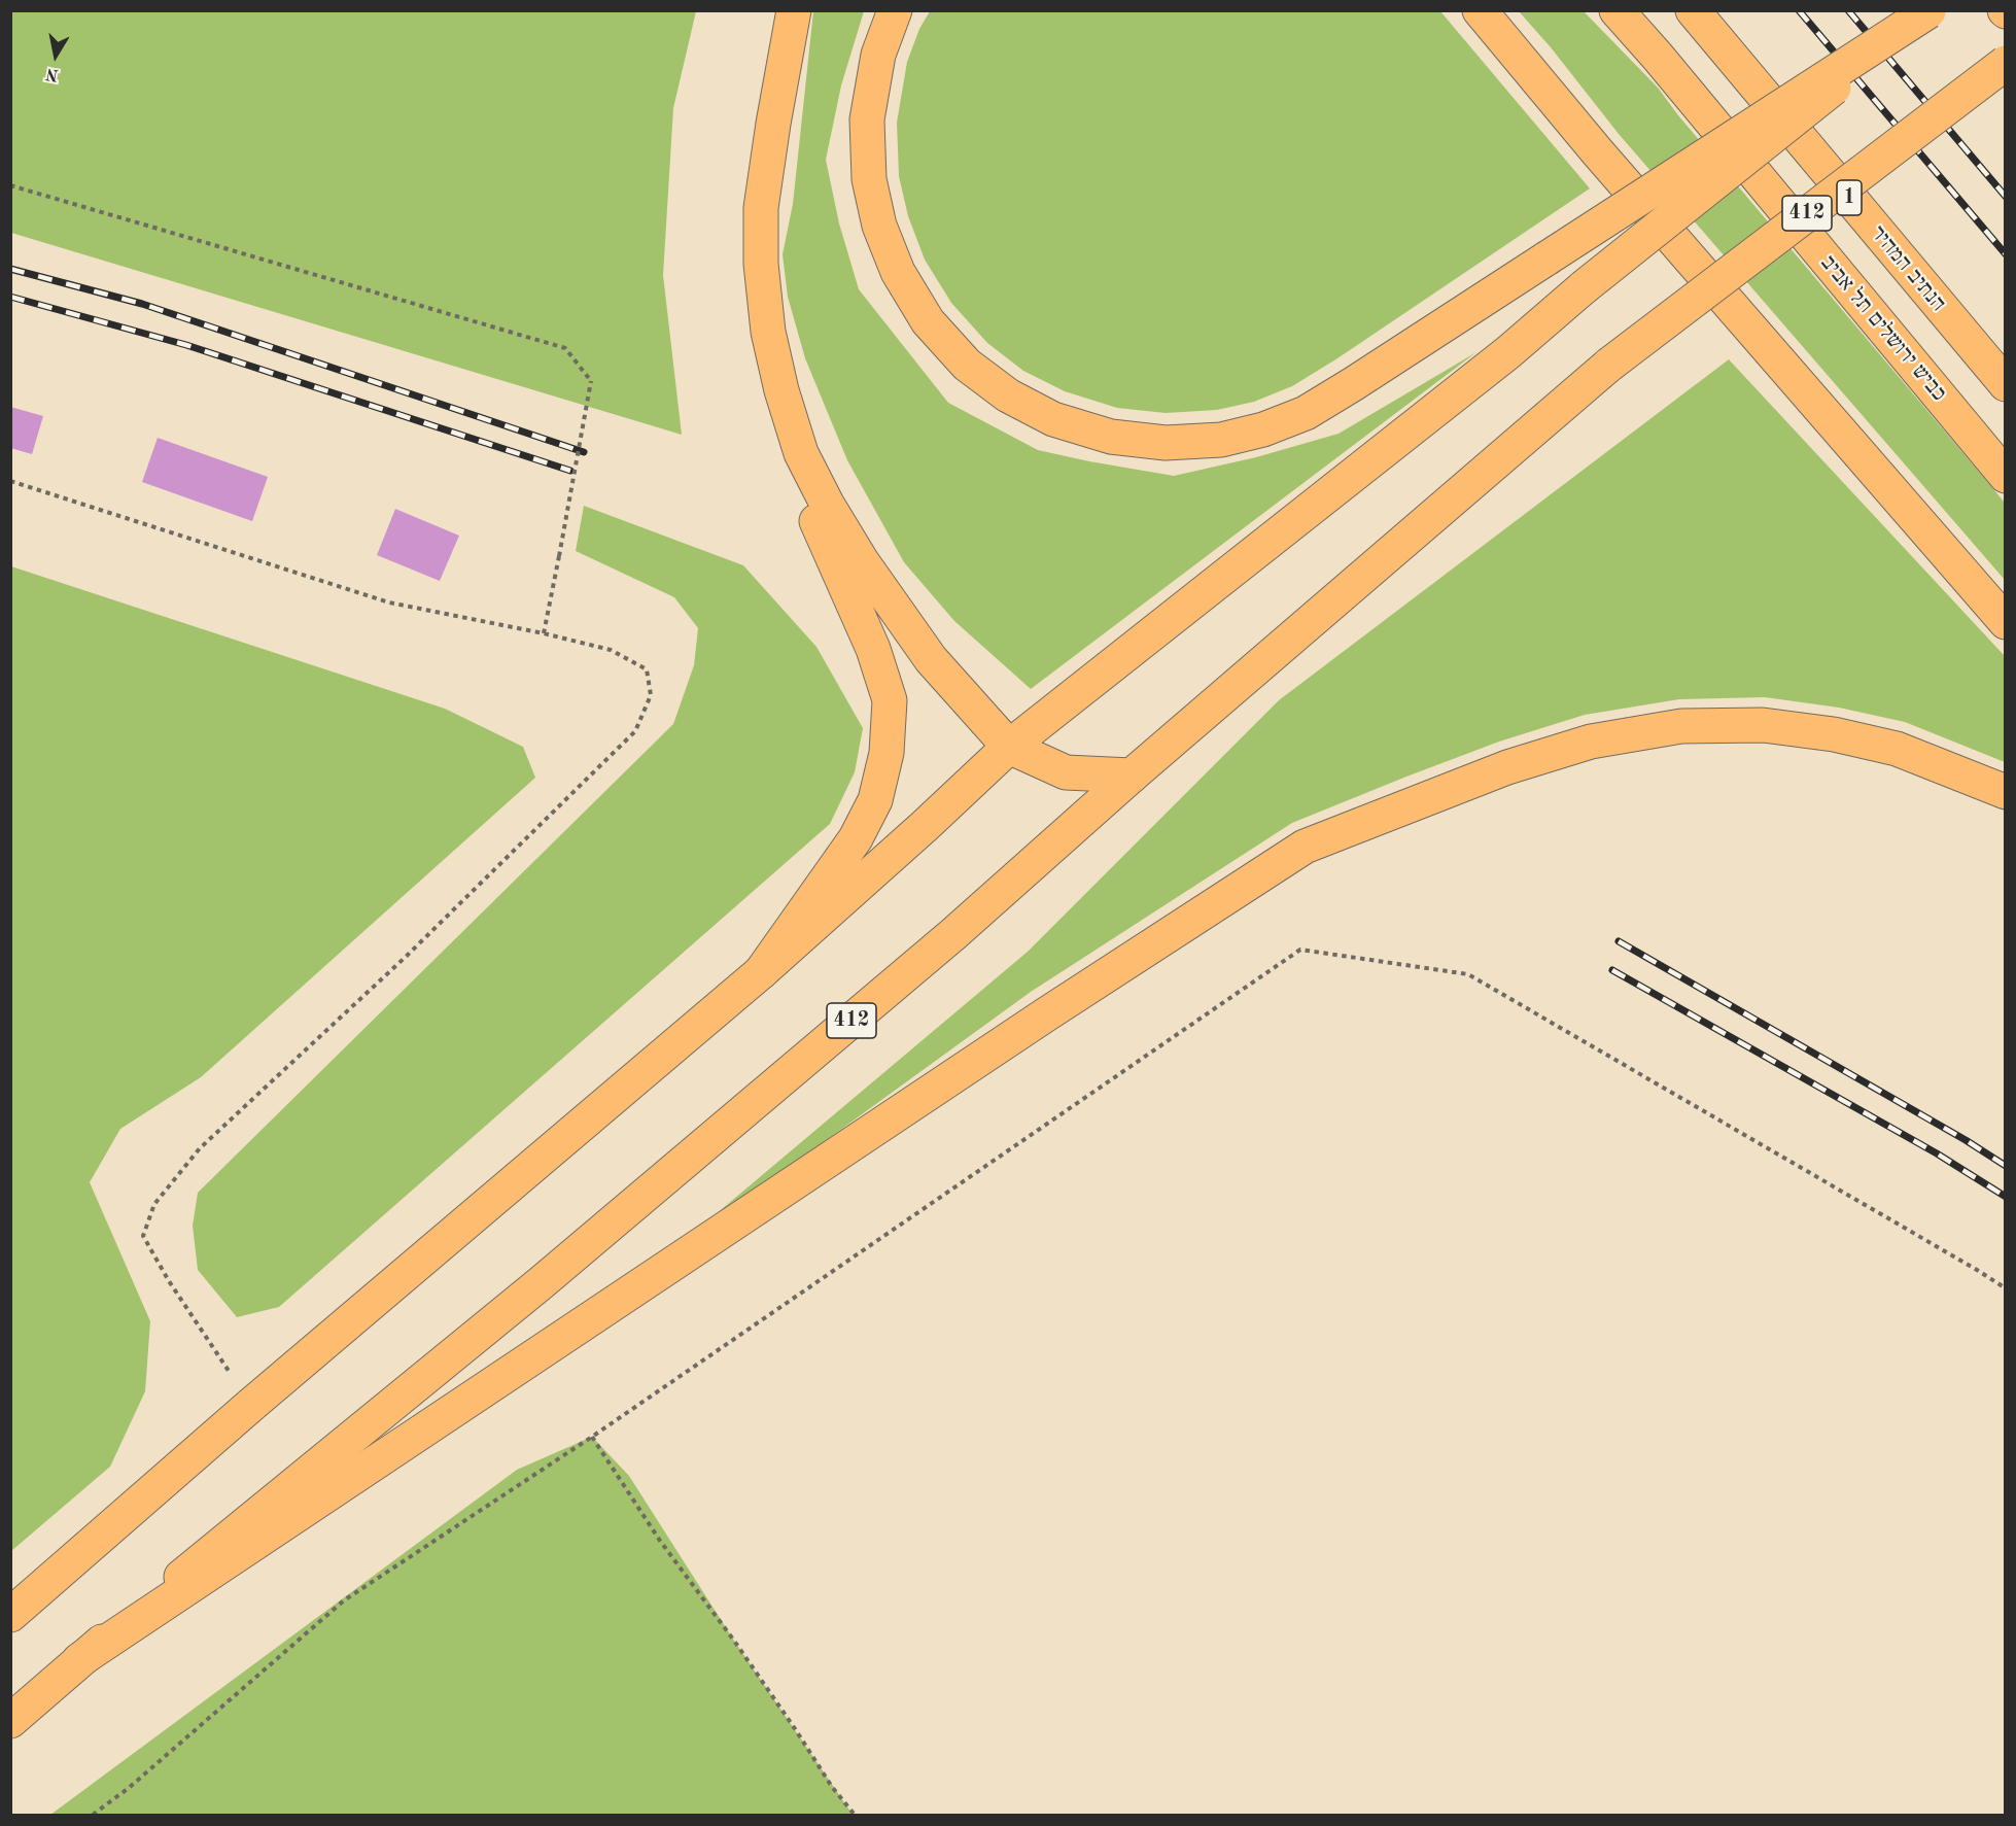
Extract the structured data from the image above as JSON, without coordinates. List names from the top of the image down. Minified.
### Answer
{"streets":{"main road":["1","412","הנתיב המהיר","כביש ירושלים תל אביב"]},"north":"bottom"}
